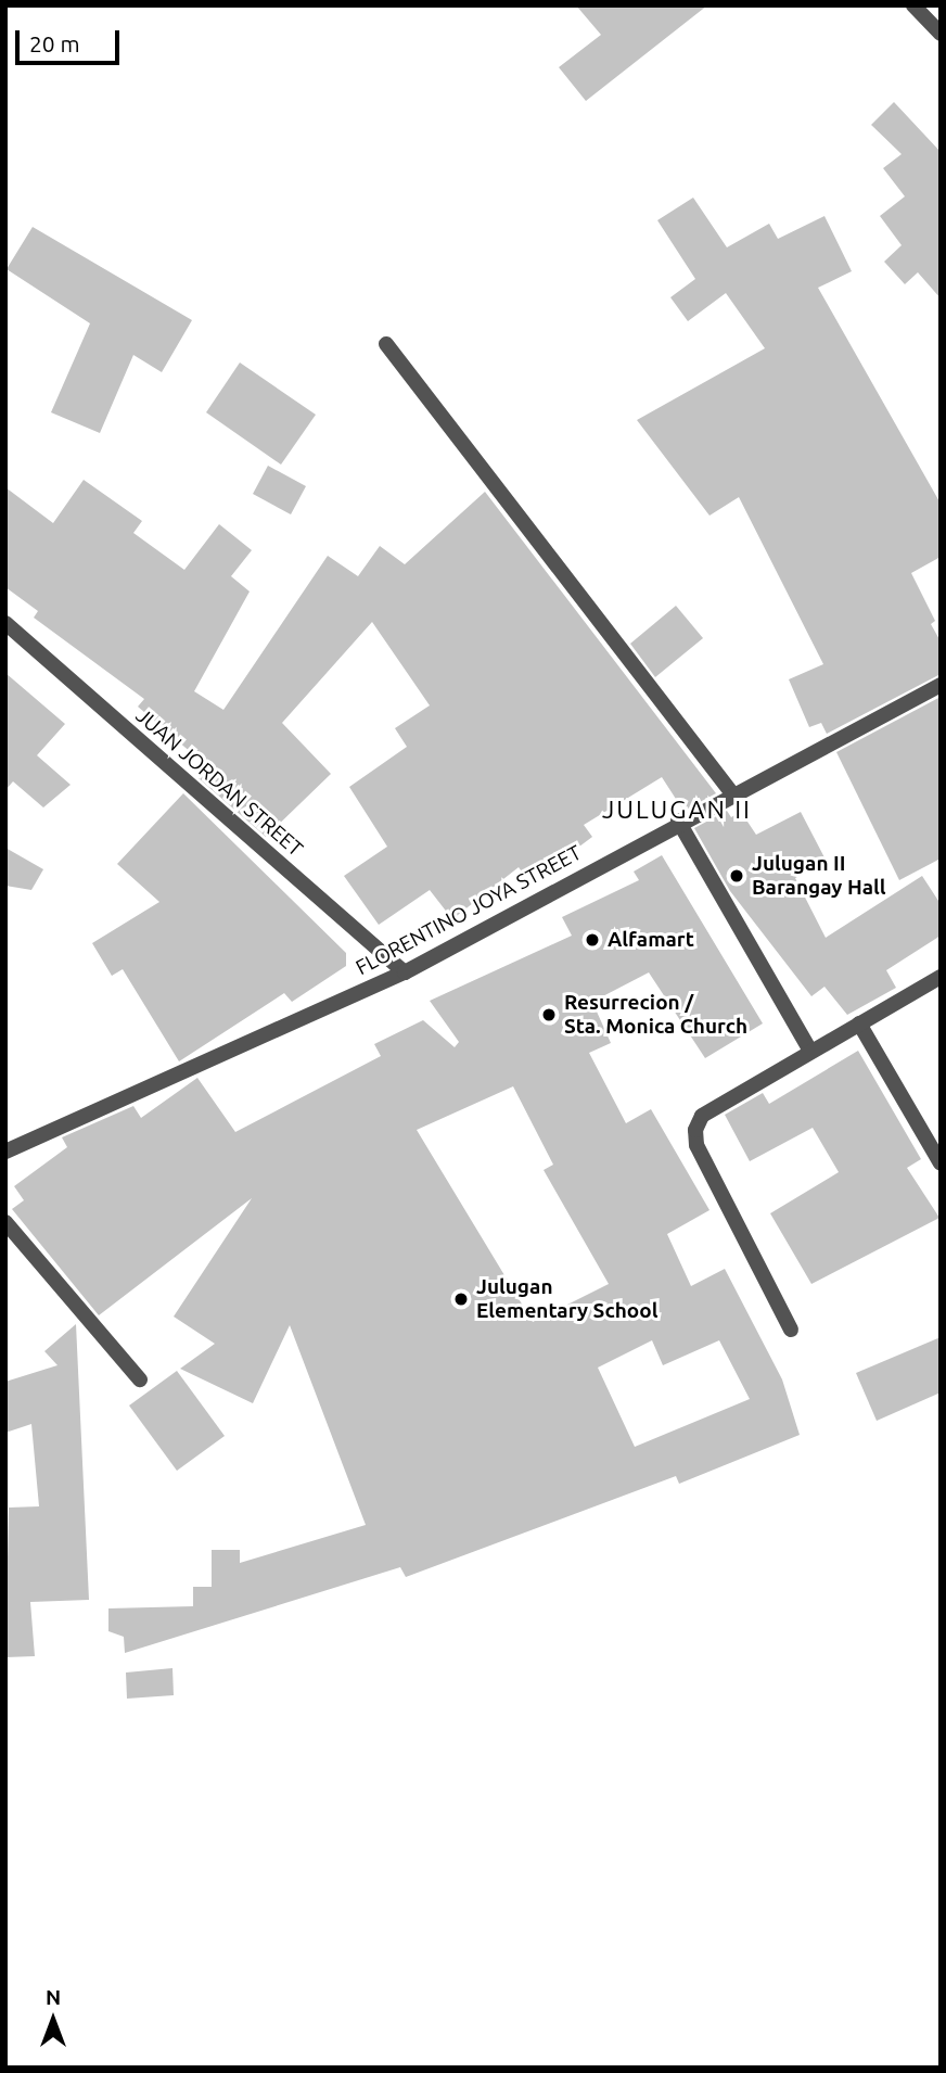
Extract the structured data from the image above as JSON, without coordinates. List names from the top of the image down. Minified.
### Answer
{"streets":{"street":["JUAN JORDAN STREET","FLORENTINO JOYA STREET"]},"crossings":[["JUAN JORDAN STREET","FLORENTINO JOYA STREET"]],"districts":["JULUGAN II"],"places":["Julugan II Barangay Hall","Alfamart","Resurrecion / Sta. Monica Church","Julugan Elementary School"],"scale_bar":"20 m","north":"top"}
